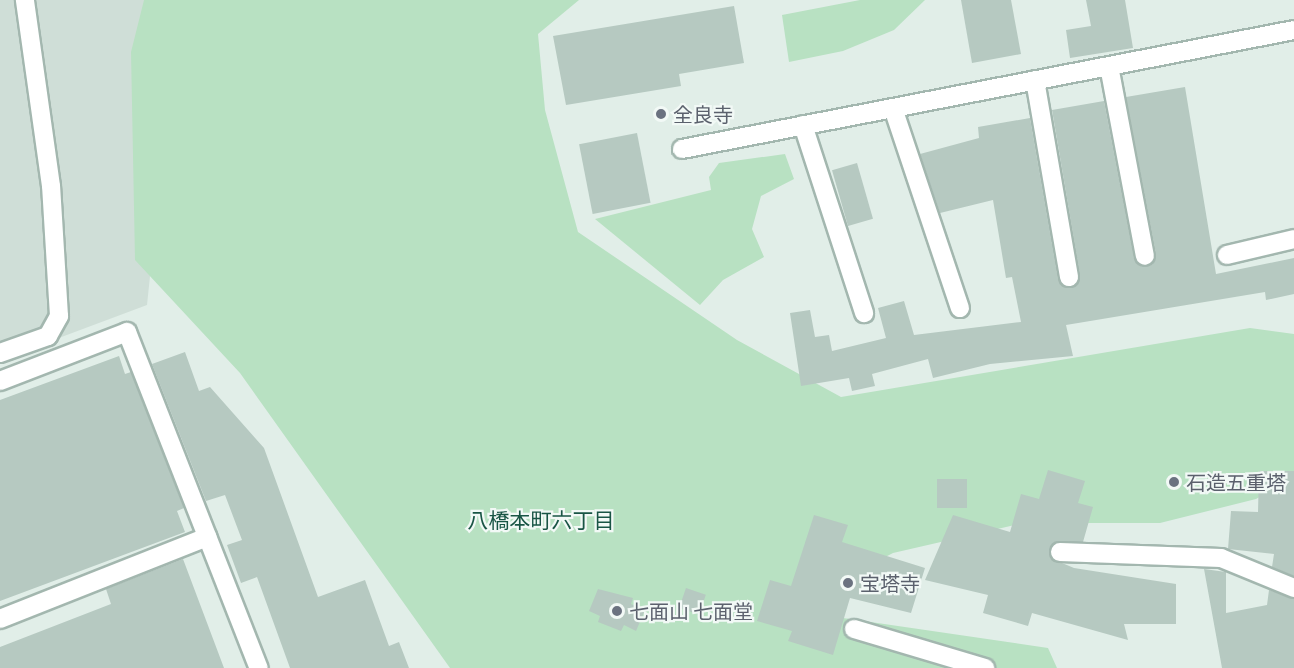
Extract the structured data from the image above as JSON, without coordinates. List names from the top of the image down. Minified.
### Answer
{"districts":["八橋本町六丁目"],"places":["全良寺","石造五重塔","宝塔寺","七面山 七面堂"]}
